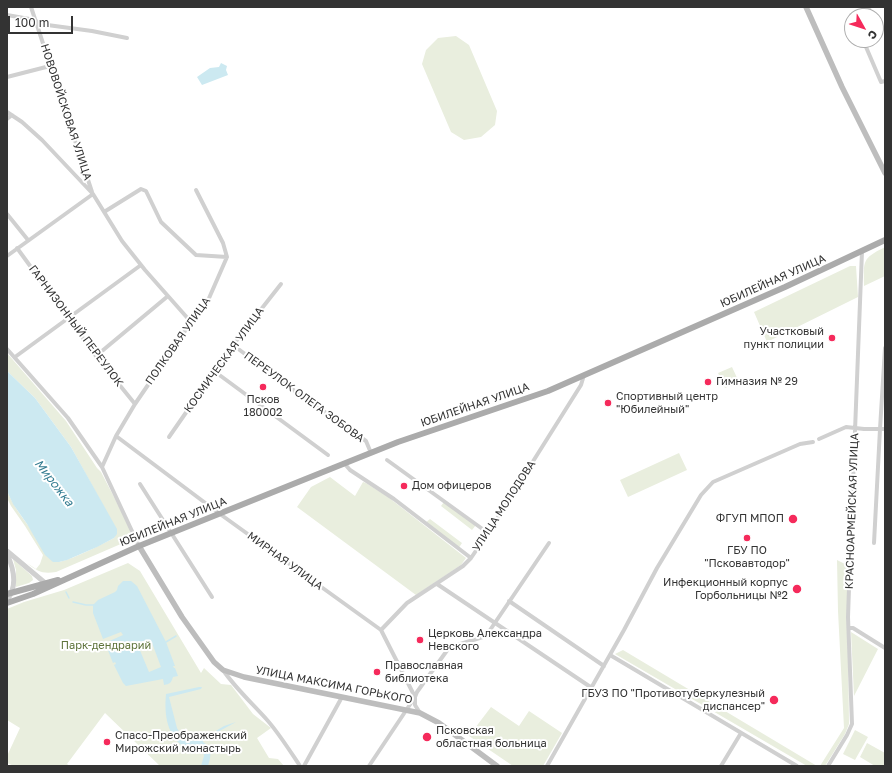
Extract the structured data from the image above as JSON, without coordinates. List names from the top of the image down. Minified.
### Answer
{"streets":{"main road":["ЮБИЛЕЙНАЯ УЛИЦА","УЛИЦА МАКСИМА ГОРЬКОГО"],"street":["НОВОВОЙСКОВАЯ УЛИЦА","ГАРНИЗОННЫЙ ПЕРЕУЛОК","ПОЛКОВАЯ УЛИЦА","КОСМИЧЕСКАЯ УЛИЦА","ПЕРЕУЛОК ОЛЕГА ЗОБОВА","УЛИЦА МОЛОДОВА","КРАСНОАРМЕЙСКАЯ УЛИЦА","МИРНАЯ УЛИЦА"]},"crossings":[["ЮБИЛЕЙНАЯ УЛИЦА","ПЕРЕУЛОК ОЛЕГА ЗОБОВА"],["ЮБИЛЕЙНАЯ УЛИЦА","УЛИЦА МОЛОДОВА"],["ЮБИЛЕЙНАЯ УЛИЦА","КРАСНОАРМЕЙСКАЯ УЛИЦА"],["ЮБИЛЕЙНАЯ УЛИЦА","МИРНАЯ УЛИЦА"],["ГАРНИЗОННЫЙ ПЕРЕУЛОК","ПОЛКОВАЯ УЛИЦА"],["ПОЛКОВАЯ УЛИЦА","МИРНАЯ УЛИЦА"],["КОСМИЧЕСКАЯ УЛИЦА","ПЕРЕУЛОК ОЛЕГА ЗОБОВА"],["УЛИЦА МОЛОДОВА","МИРНАЯ УЛИЦА"],["МИРНАЯ УЛИЦА","УЛИЦА МАКСИМА ГОРЬКОГО"]],"water":["Мирожка"],"parks":["Парк-дендрарий"],"places":["Участковый пункт полиции","Гимназия № 29","Псков 180002","Спортивный центр \"Юбилейный\"","Дом офицеров","ФГУП МПОП","ГБУ ПО \"Псковавтодор\"","Инфекционный корпус Горбольницы №2","Церковь Александра Невского","Православная библиотека","ГБУЗ ПО \"Противотуберкулезный диспансер\"","Псковская областная больница","Спасо-Преображенский Мирожский монастырь"],"scale_bar":"100 m","north":"bottom right"}
